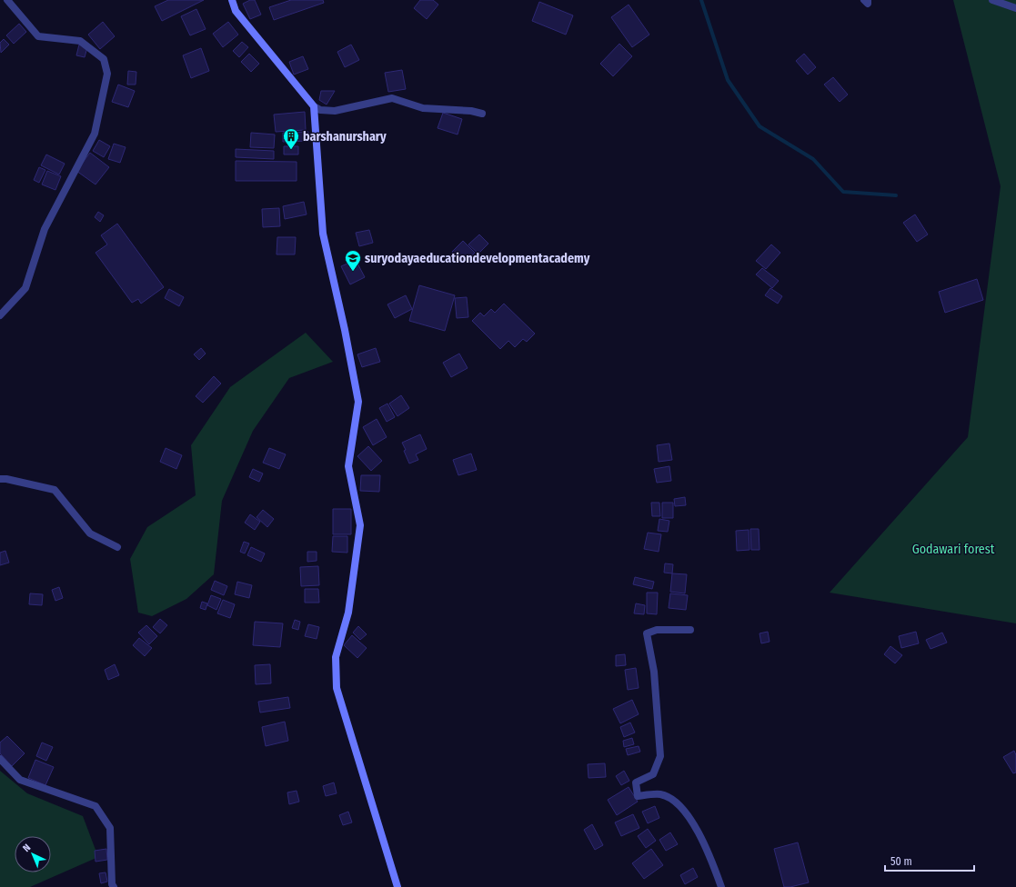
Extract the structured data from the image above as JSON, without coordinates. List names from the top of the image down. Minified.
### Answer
{"parks":["Godawari forest"],"places":{"building":["barshanurshary"],"school or university":["suryodayaeducationdevelopmentacademy"]},"scale_bar":"50 m","north":"top left"}
